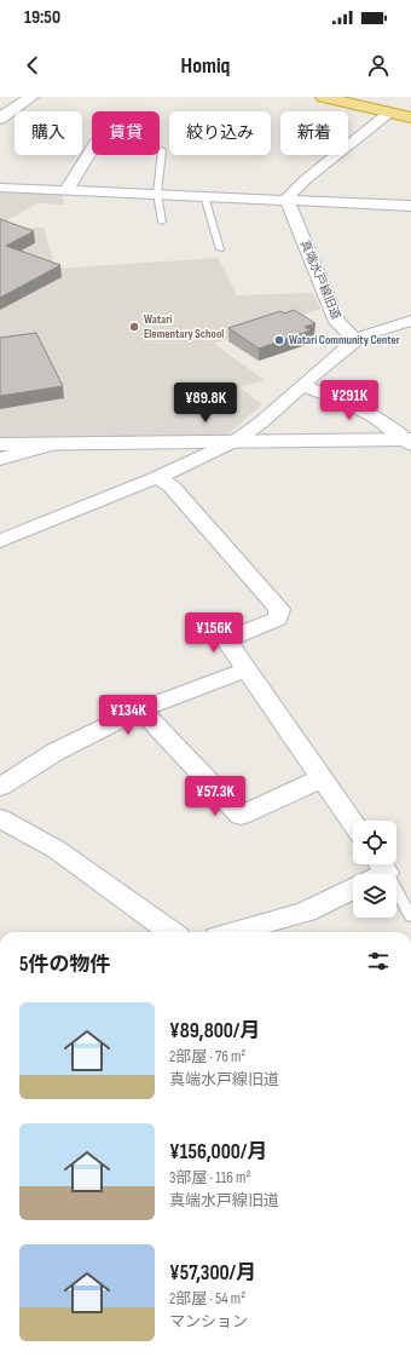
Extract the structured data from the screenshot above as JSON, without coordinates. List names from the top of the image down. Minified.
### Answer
{"streets":{"street":["真端水戸線旧道"]},"places":["Watari Elementary School","Watari Community Center"],"page":{"status":"19:50","header":"Homiq","chip":["購入","賃貸","絞り込み","新着"],"price":["¥291K","¥89.8K","¥156K","¥134K","¥57.3K"],"heading":"5件の物件","list":[{"name":"¥89,800/月","note":"2部屋 · 76 m² · 真端水戸線旧道"},{"name":"¥156,000/月","note":"3部屋 · 116 m² · 真端水戸線旧道"},{"name":"¥57,300/月","note":"2部屋 · 54 m² · マンション"}]}}
